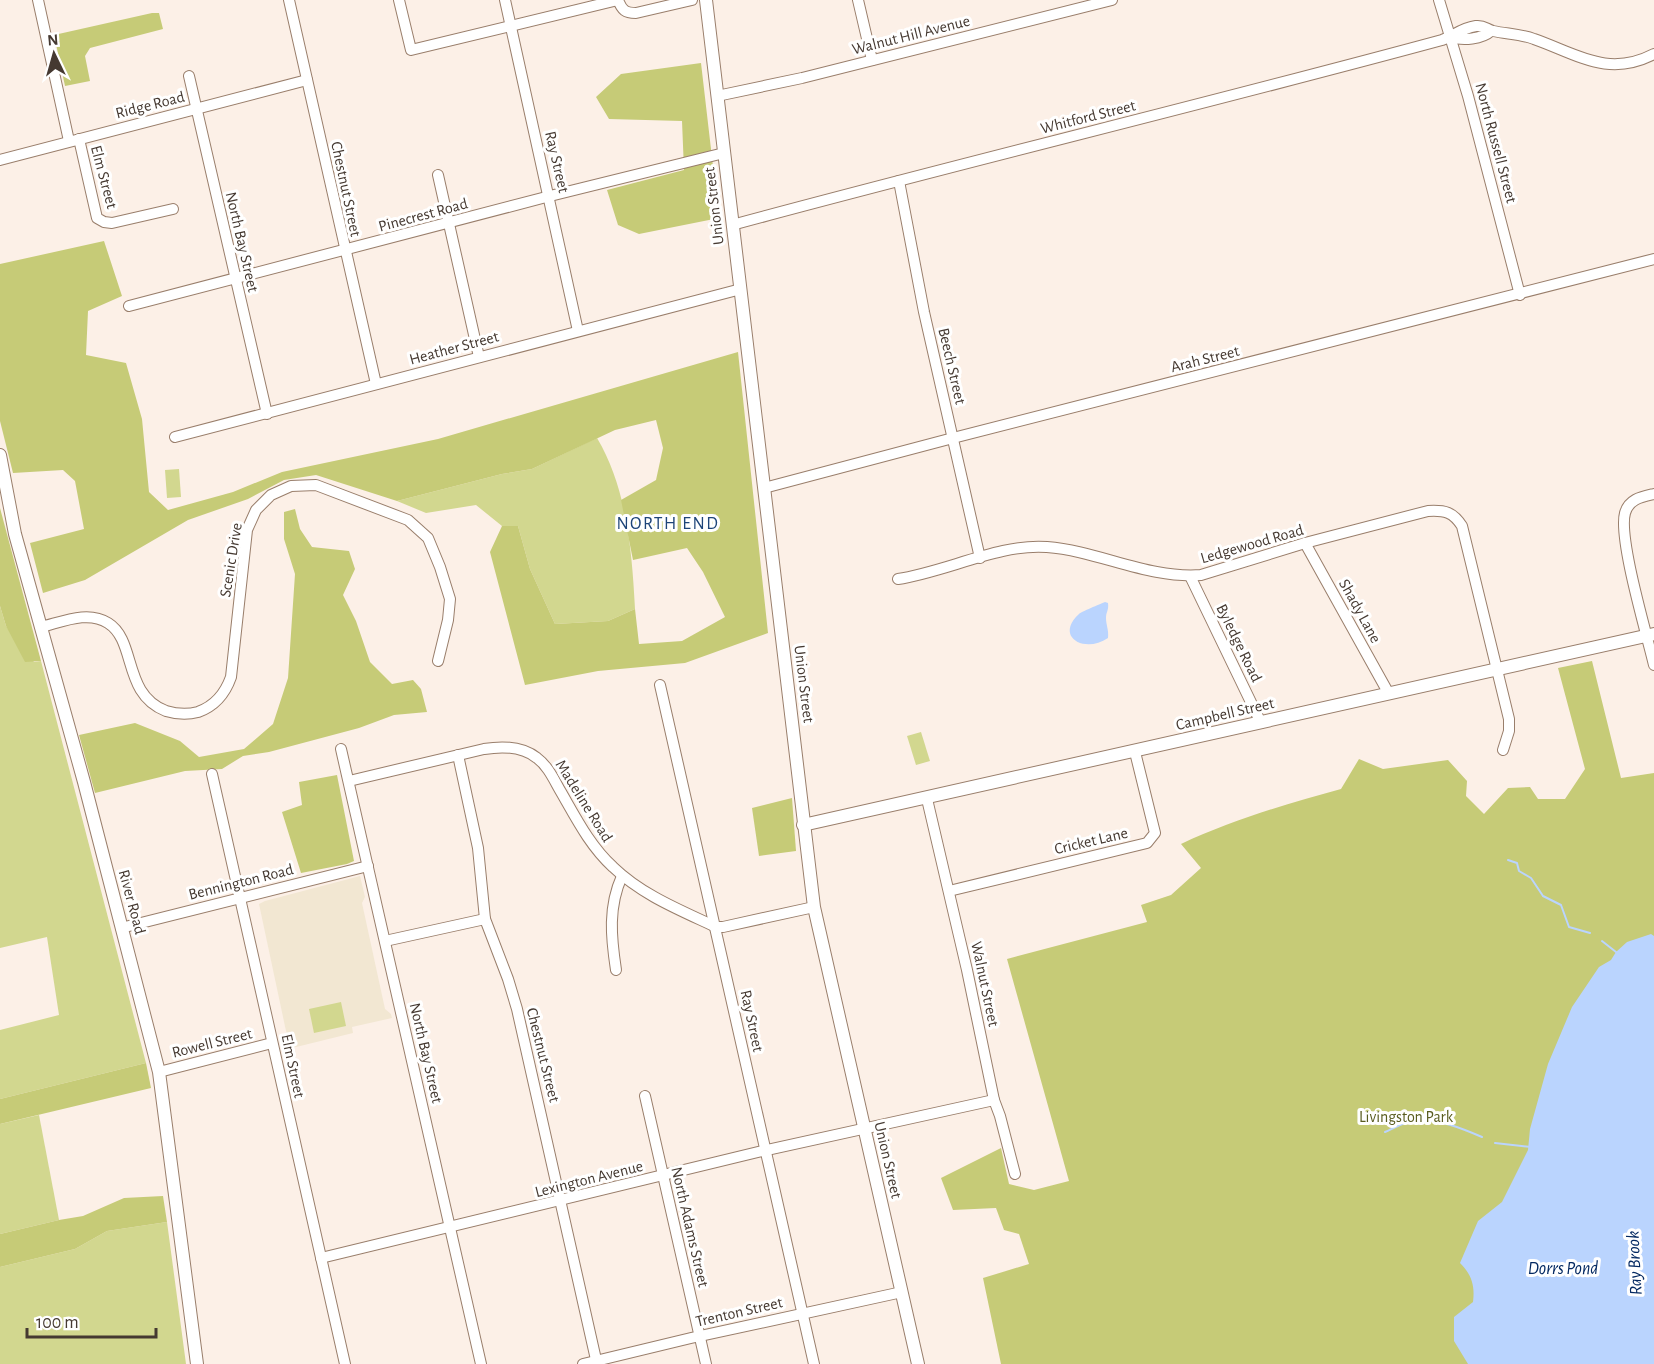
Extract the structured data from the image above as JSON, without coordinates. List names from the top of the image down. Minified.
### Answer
{"streets":{"street":["Walnut Hill Avenue","Ridge Road","Whitford Street","North Russell Street","Ray Street","Elm Street","Chestnut Street","Union Street","Pinecrest Road","North Bay Street","Heather Street","Arah Street","Beech Street","Ledgewood Road","Scenic Drive","Shady Lane","Byledge Road","Campbell Street","Madeline Road","Cricket Lane","Bennington Road","River Road","Walnut Street","Rowell Street","Lexington Avenue","North Adams Street","Trenton Street"]},"crossings":[["Walnut Hill Avenue","Union Street"],["Ridge Road","Elm Street"],["Ridge Road","Chestnut Street"],["Ridge Road","North Bay Street"],["Whitford Street","North Russell Street"],["Whitford Street","Union Street"],["Whitford Street","Beech Street"],["North Russell Street","Arah Street"],["Ray Street","Pinecrest Road"],["Ray Street","Heather Street"],["Ray Street","Madeline Road"],["Ray Street","Lexington Avenue"],["Ray Street","Trenton Street"],["Elm Street","Bennington Road"],["Elm Street","Rowell Street"],["Elm Street","Lexington Avenue"],["Chestnut Street","Pinecrest Road"],["Chestnut Street","Heather Street"],["Chestnut Street","Madeline Road"],["Chestnut Street","Lexington Avenue"],["Chestnut Street","Trenton Street"],["Union Street","Pinecrest Road"],["Union Street","Heather Street"],["Union Street","Arah Street"],["Union Street","Campbell Street"],["Union Street","Lexington Avenue"],["Union Street","Trenton Street"],["Pinecrest Road","North Bay Street"],["North Bay Street","Heather Street"],["North Bay Street","Madeline Road"],["North Bay Street","Bennington Road"],["North Bay Street","Lexington Avenue"],["Arah Street","Beech Street"],["Beech Street","Ledgewood Road"],["Ledgewood Road","Shady Lane"],["Ledgewood Road","Byledge Road"],["Ledgewood Road","Campbell Street"],["Scenic Drive","River Road"],["Shady Lane","Campbell Street"],["Byledge Road","Campbell Street"],["Campbell Street","Cricket Lane"],["Campbell Street","Walnut Street"],["Cricket Lane","Walnut Street"],["Bennington Road","River Road"],["River Road","Rowell Street"],["Walnut Street","Lexington Avenue"],["Lexington Avenue","North Adams Street"],["North Adams Street","Trenton Street"]],"districts":["NORTH END"],"water":["Ray Brook","Dorrs Pond"],"parks":["Livingston Park"],"scale_bar":"100 m","north":"top"}
